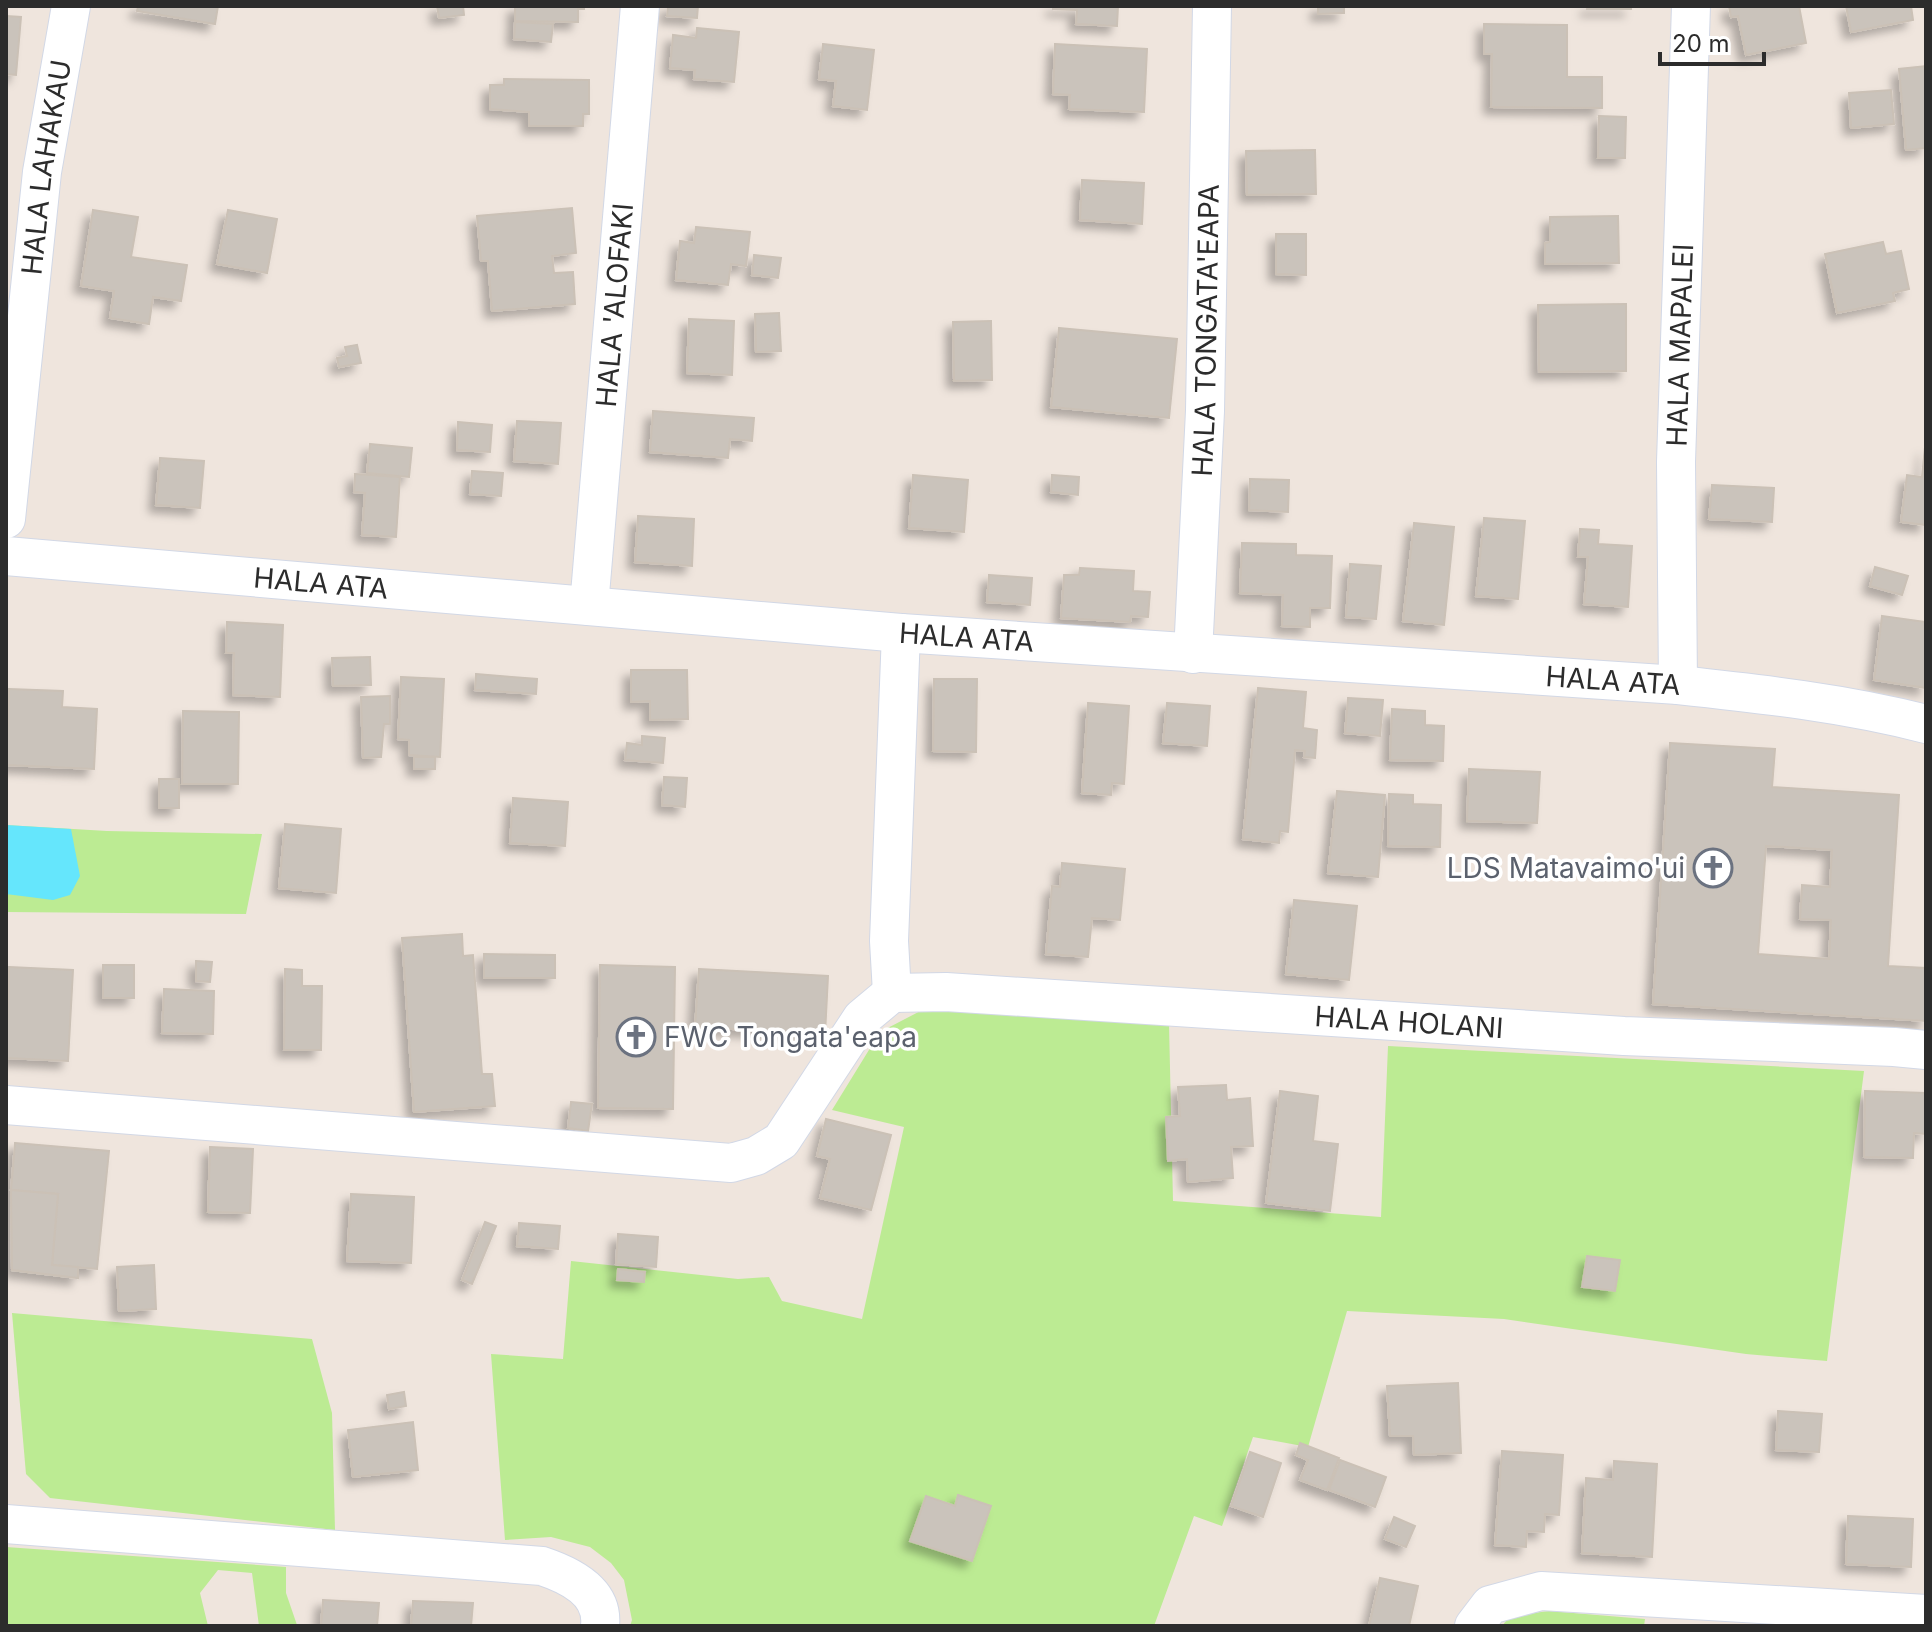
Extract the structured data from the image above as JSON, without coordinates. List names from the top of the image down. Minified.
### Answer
{"streets":{"street":["HALA LAHAKAU","HALA 'ALOFAKI","HALA TONGATA'EAPA","HALA MAPALEI","HALA ATA","HALA HOLANI"]},"crossings":[["HALA 'ALOFAKI","HALA ATA"],["HALA TONGATA'EAPA","HALA ATA"],["HALA MAPALEI","HALA ATA"]],"places":{"church":["LDS Matavaimo'ui","FWC Tongata'eapa"]},"scale_bar":"20 m"}
